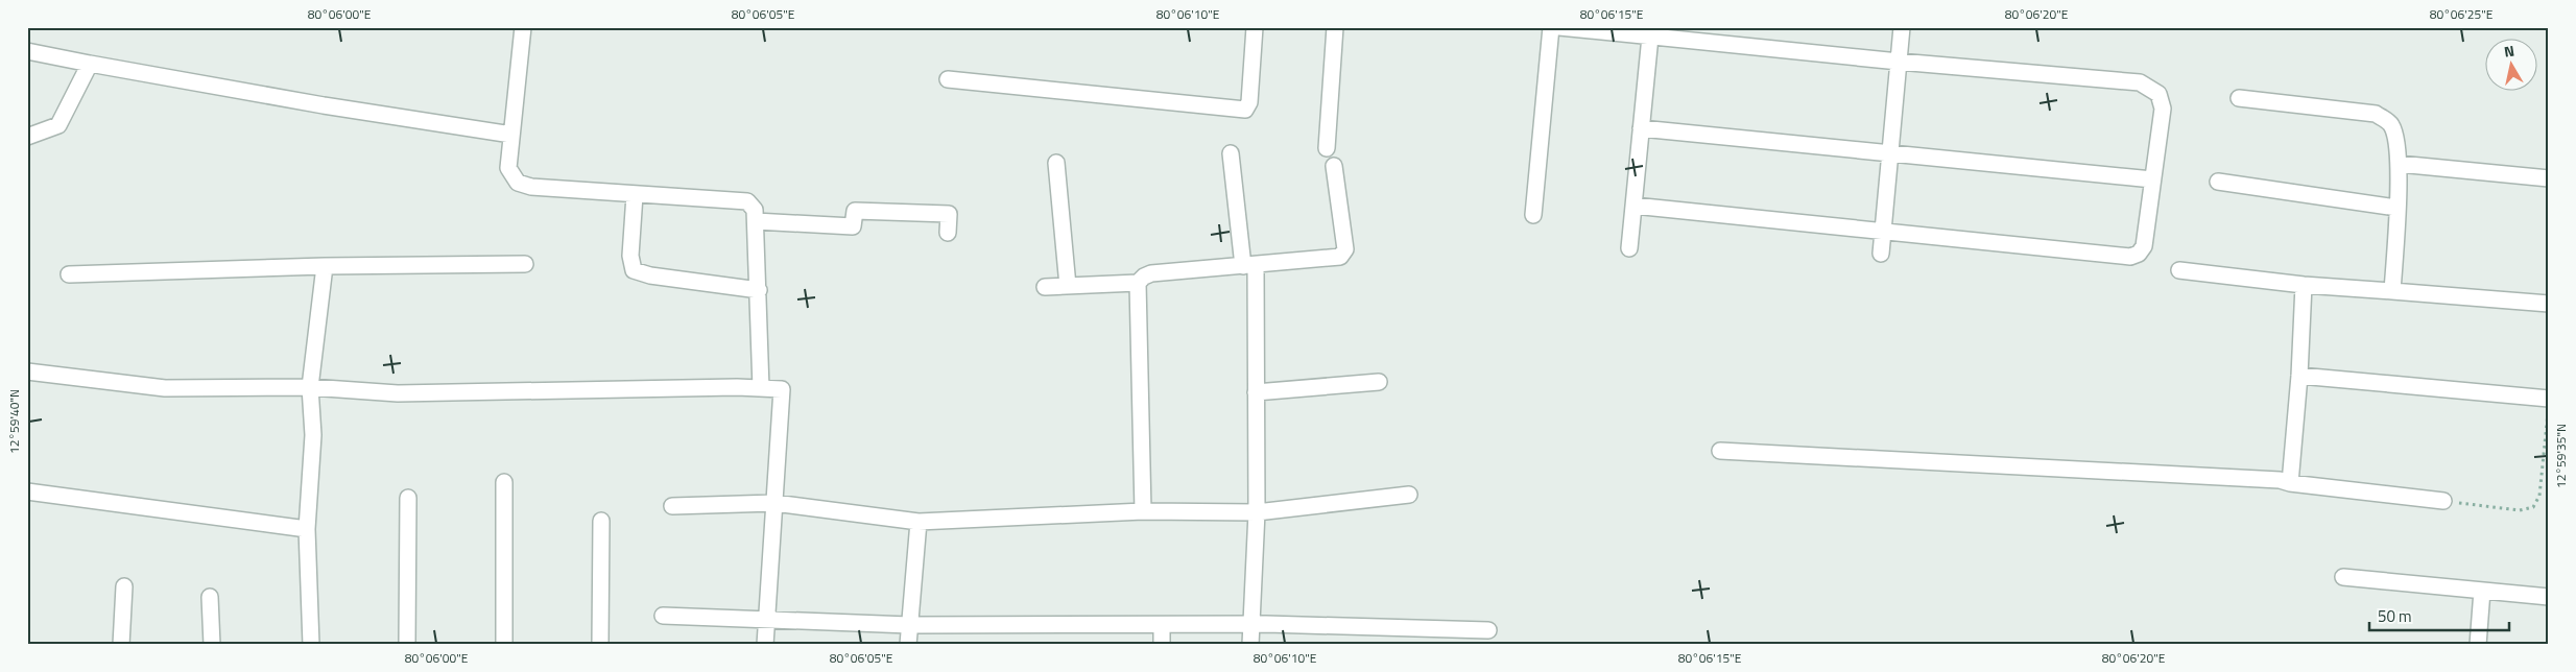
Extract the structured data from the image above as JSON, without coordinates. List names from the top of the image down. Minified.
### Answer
{"scale_bar":"50 m","north":"top","coordinates":["80°06'00\"E","80°06'05\"E","80°06'10\"E","80°06'15\"E","80°06'20\"E","80°06'25\"E","12°59'40\"N","12°59'35\"N"]}
